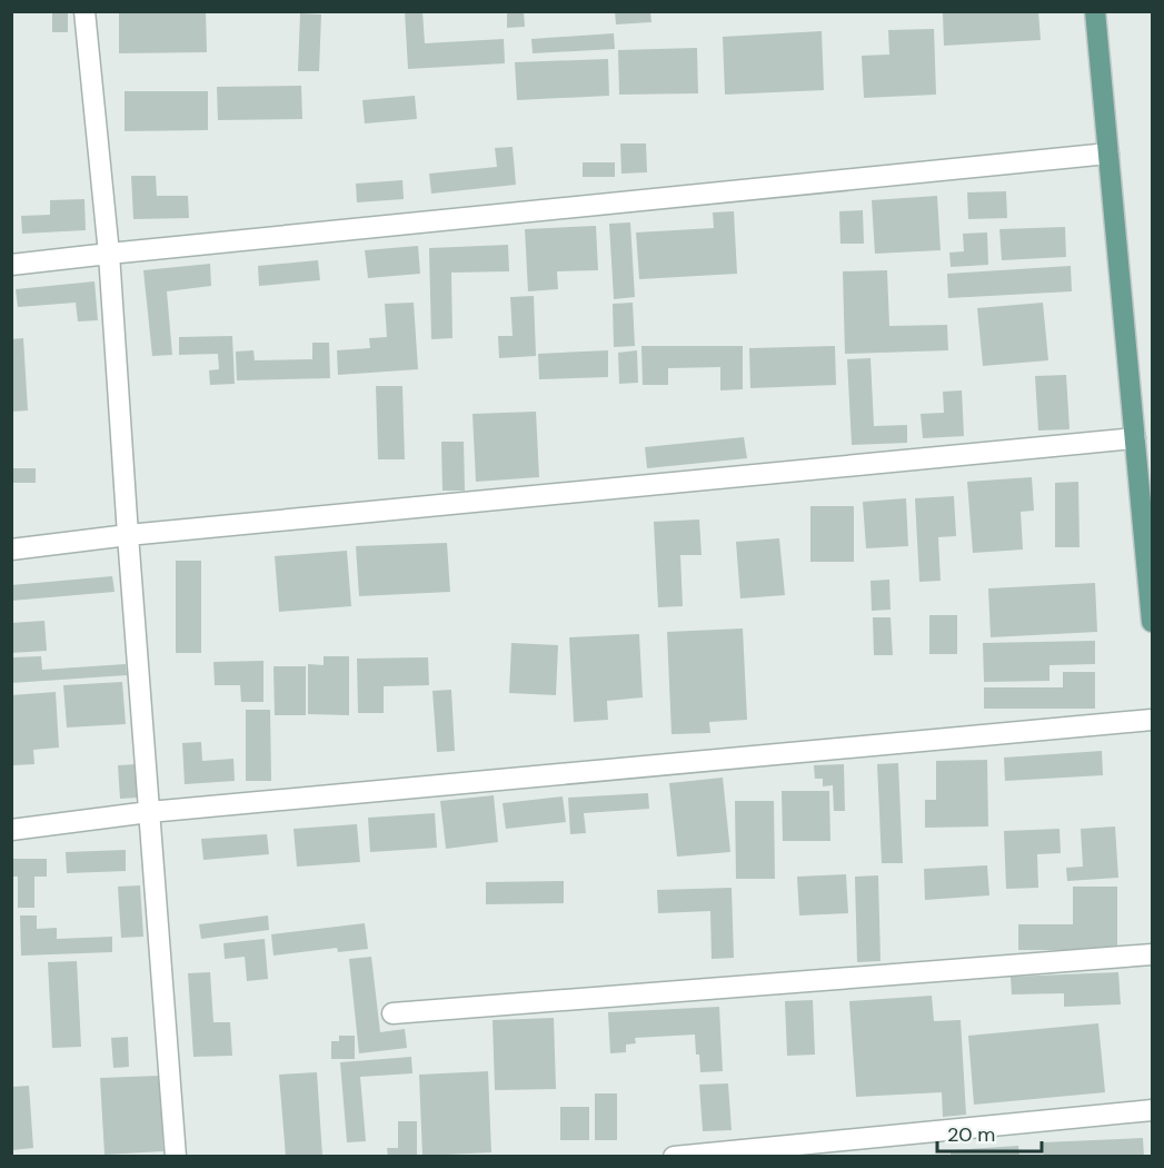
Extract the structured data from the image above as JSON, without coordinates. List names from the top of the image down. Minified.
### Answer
{"scale_bar":"20 m"}
